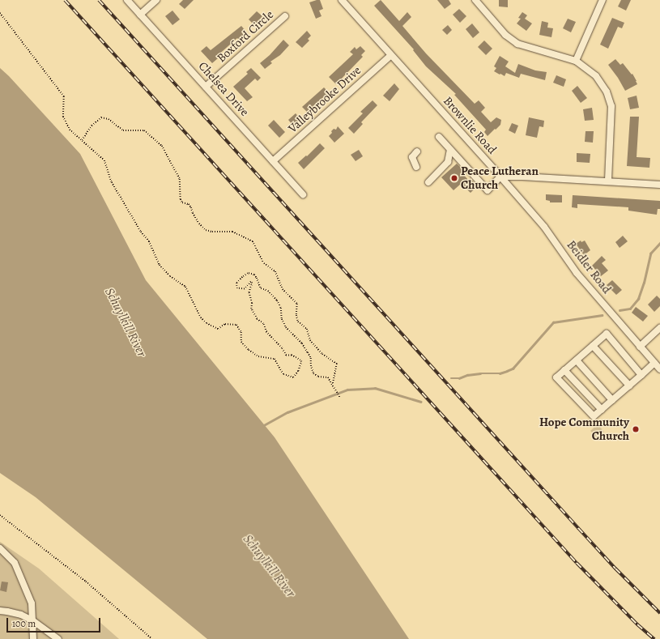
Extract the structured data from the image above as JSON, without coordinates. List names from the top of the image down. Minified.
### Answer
{"streets":{"street":["Boxford Circle","Chelsea Drive","Valleybrooke Drive","Brownlie Road","Beidler Road"]},"crossings":[["Boxford Circle","Chelsea Drive"],["Chelsea Drive","Valleybrooke Drive"],["Valleybrooke Drive","Brownlie Road"],["Brownlie Road","Beidler Road"]],"water":["Schuylkill River"],"places":["Peace Lutheran Church","Hope Community Church"],"scale_bar":"100 m"}
